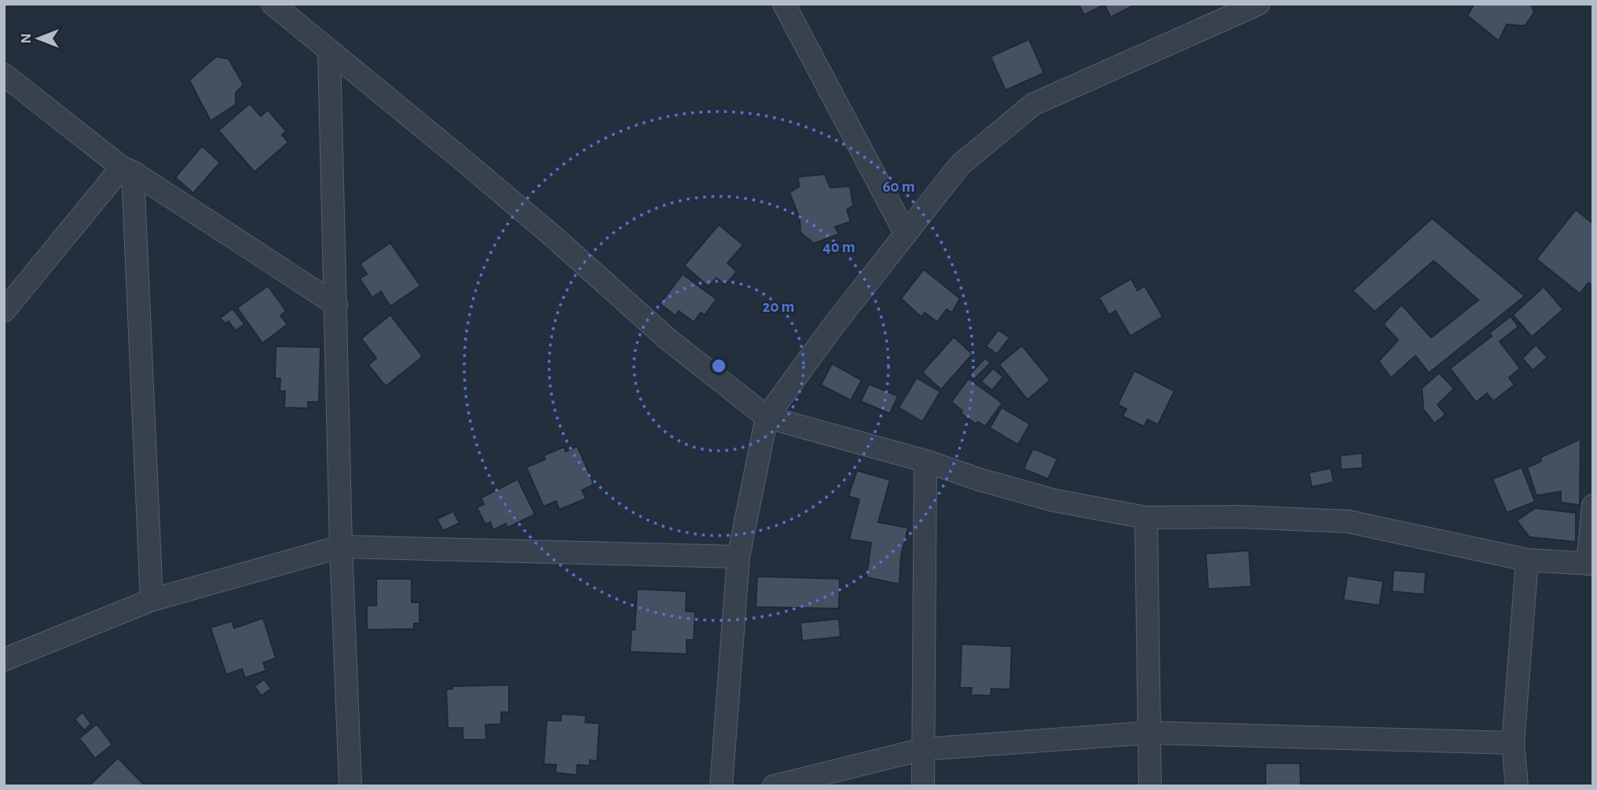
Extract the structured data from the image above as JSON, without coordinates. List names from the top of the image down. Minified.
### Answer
{"north":"left","rings":["60 m","40 m","20 m"]}
